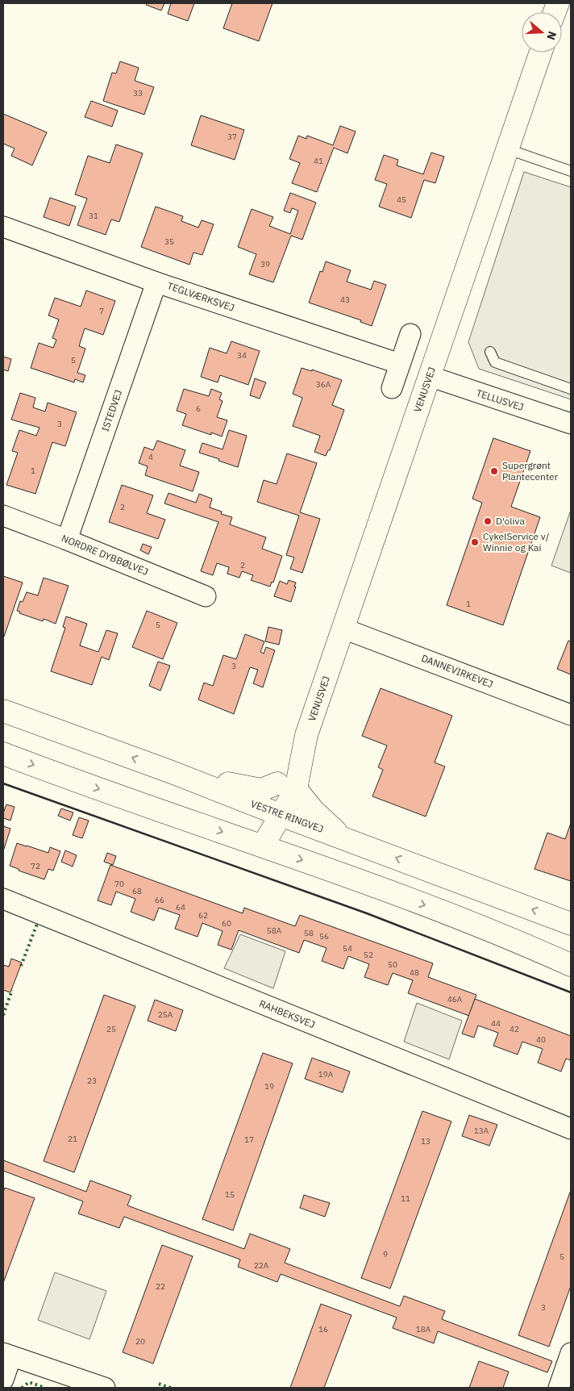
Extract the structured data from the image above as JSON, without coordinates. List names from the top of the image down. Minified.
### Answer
{"streets":{"main road":["VENUSVEJ","VESTRE RINGVEJ"],"street":["TEGLVÆRKSVEJ","TELLUSVEJ","ISTEDVEJ","NORDRE DYBBØLVEJ","DANNEVIRKEVEJ","RAHBEKSVEJ"]},"crossings":[["TEGLVÆRKSVEJ","ISTEDVEJ"],["VENUSVEJ","TELLUSVEJ"],["VENUSVEJ","DANNEVIRKEVEJ"],["VENUSVEJ","VESTRE RINGVEJ"],["ISTEDVEJ","NORDRE DYBBØLVEJ"]],"places":["Supergrønt Plantecenter","D'oliva","CykelService v/ Winnie og Kai"],"house_numbers":["33","37","41","45","31","35","39","43","7","34","5","36A","6","3","4","1","2","2","1","5","3","72","70","68","66","64","62","60","58A","58","56","54","52","50","48","46A","25A","44","25","42","40","19A","23","19","13A","21","17","13","15","11","9","5","22A","22","3","16","18A","20"],"north":"right"}
